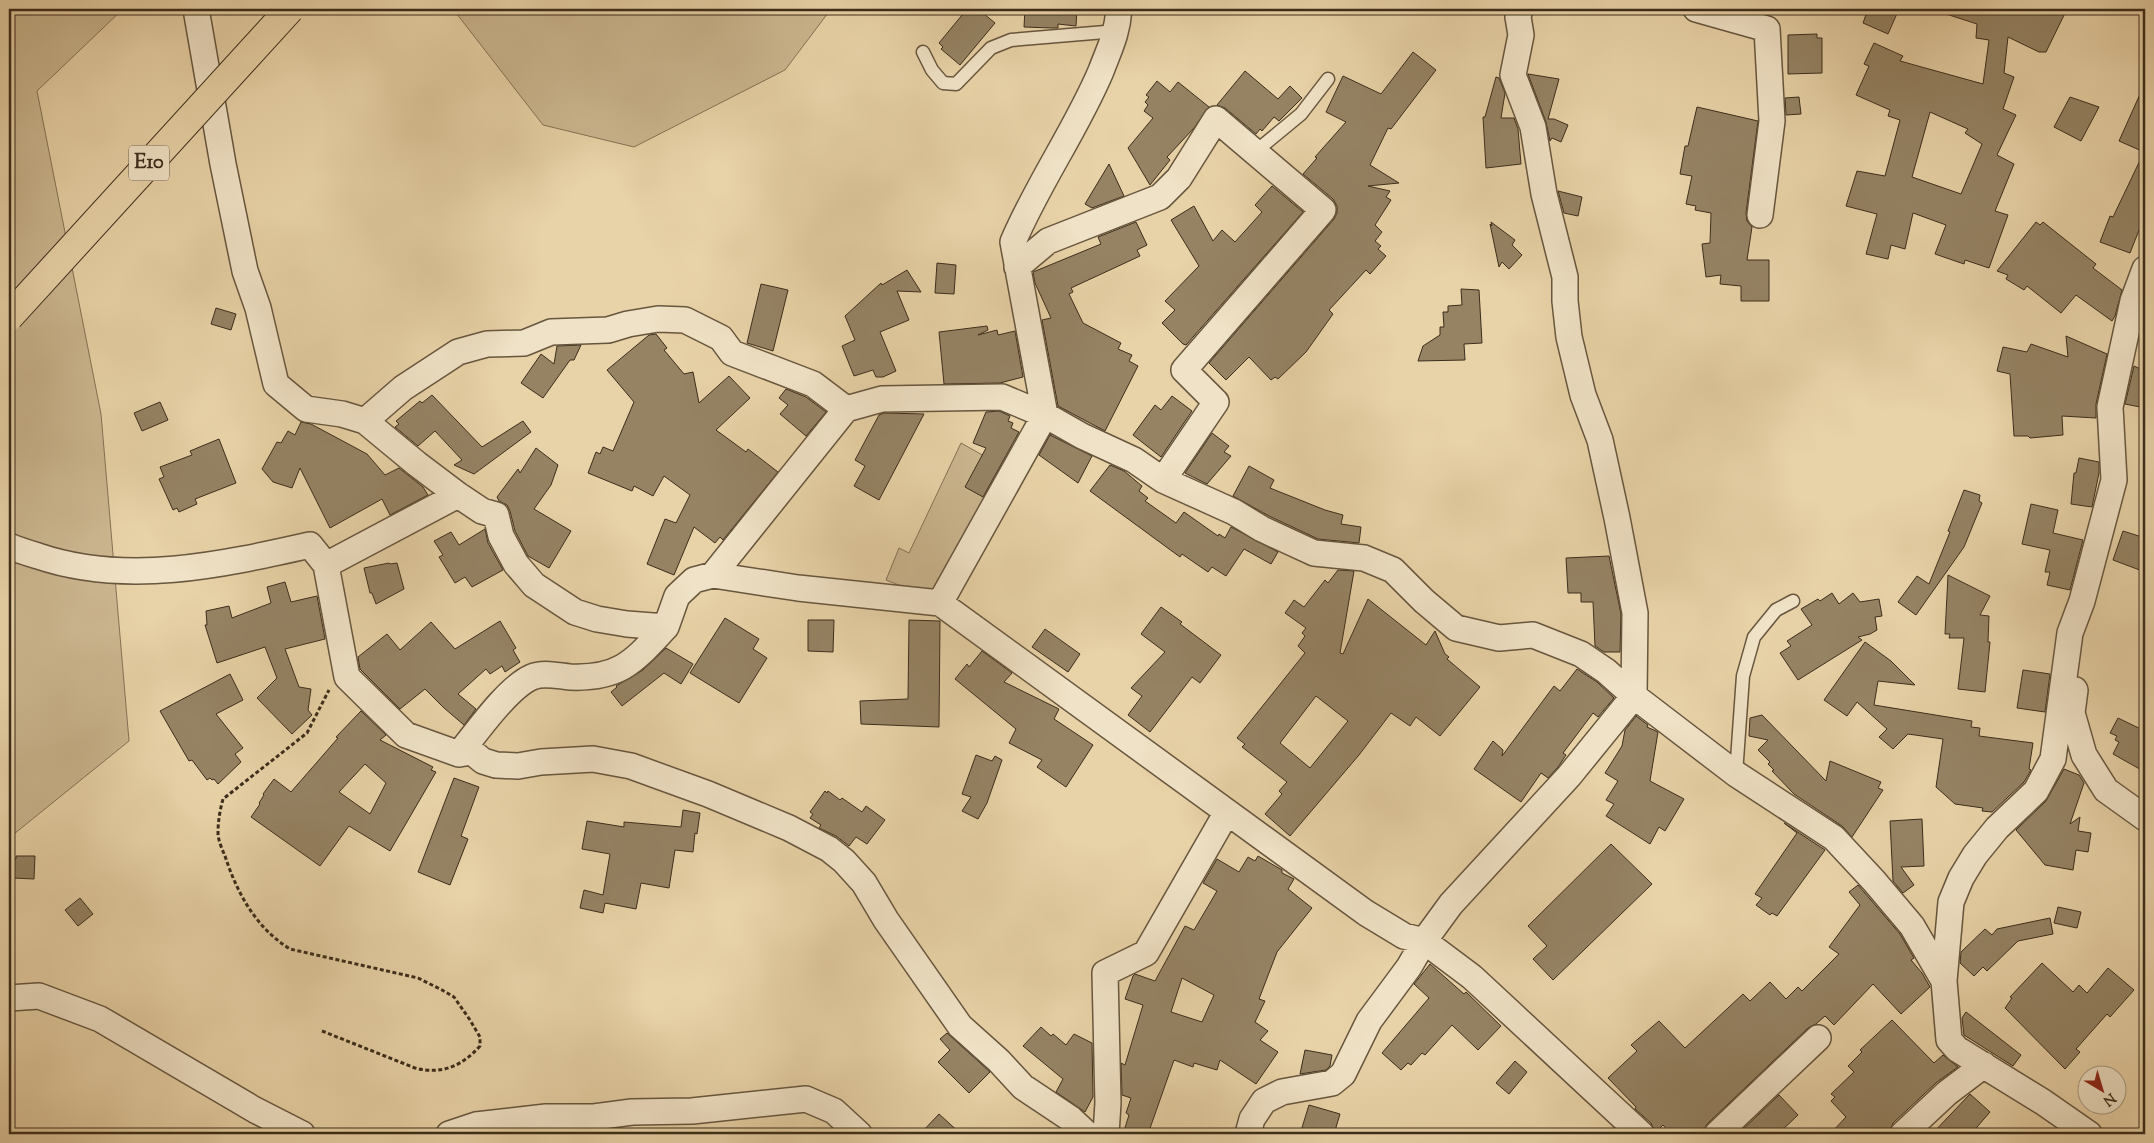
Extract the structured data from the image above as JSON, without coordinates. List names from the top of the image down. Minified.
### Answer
{"streets":{"highway":["E10"]},"north":"bottom right"}
